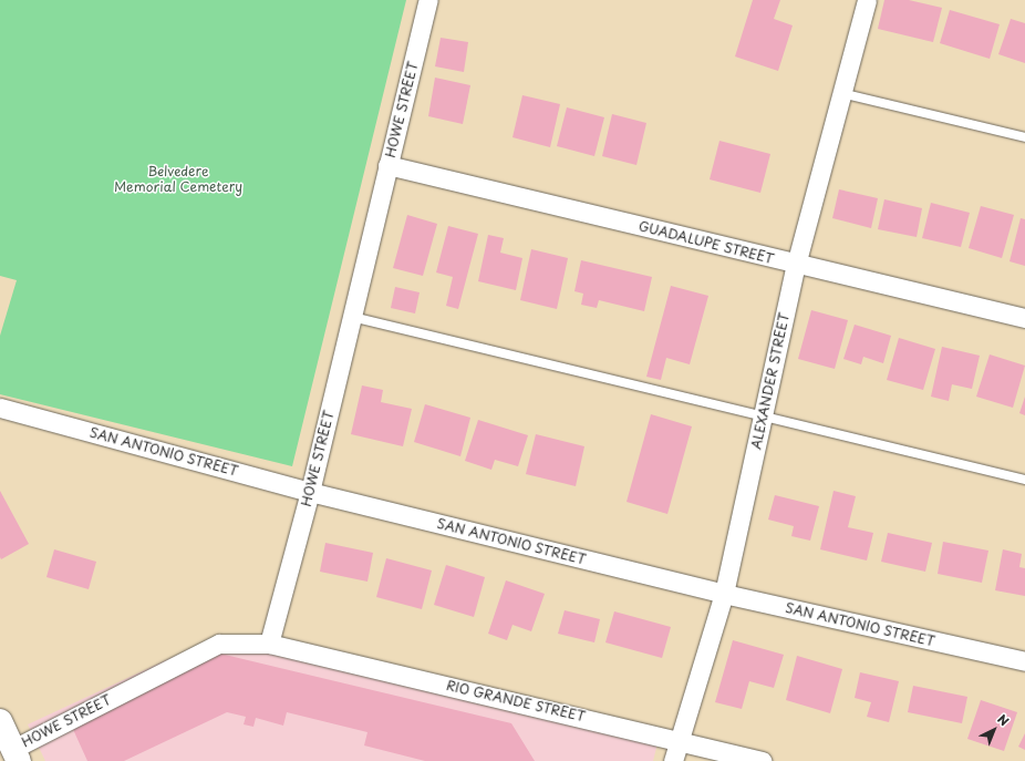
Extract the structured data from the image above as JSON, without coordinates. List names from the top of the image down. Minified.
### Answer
{"streets":{"street":["HOWE STREET","GUADALUPE STREET","ALEXANDER STREET","SAN ANTONIO STREET","RIO GRANDE STREET"]},"crossings":[["HOWE STREET","GUADALUPE STREET"],["HOWE STREET","SAN ANTONIO STREET"],["HOWE STREET","RIO GRANDE STREET"],["GUADALUPE STREET","ALEXANDER STREET"],["ALEXANDER STREET","SAN ANTONIO STREET"],["ALEXANDER STREET","RIO GRANDE STREET"]],"parks":["Belvedere Memorial Cemetery"],"north":"top right"}
